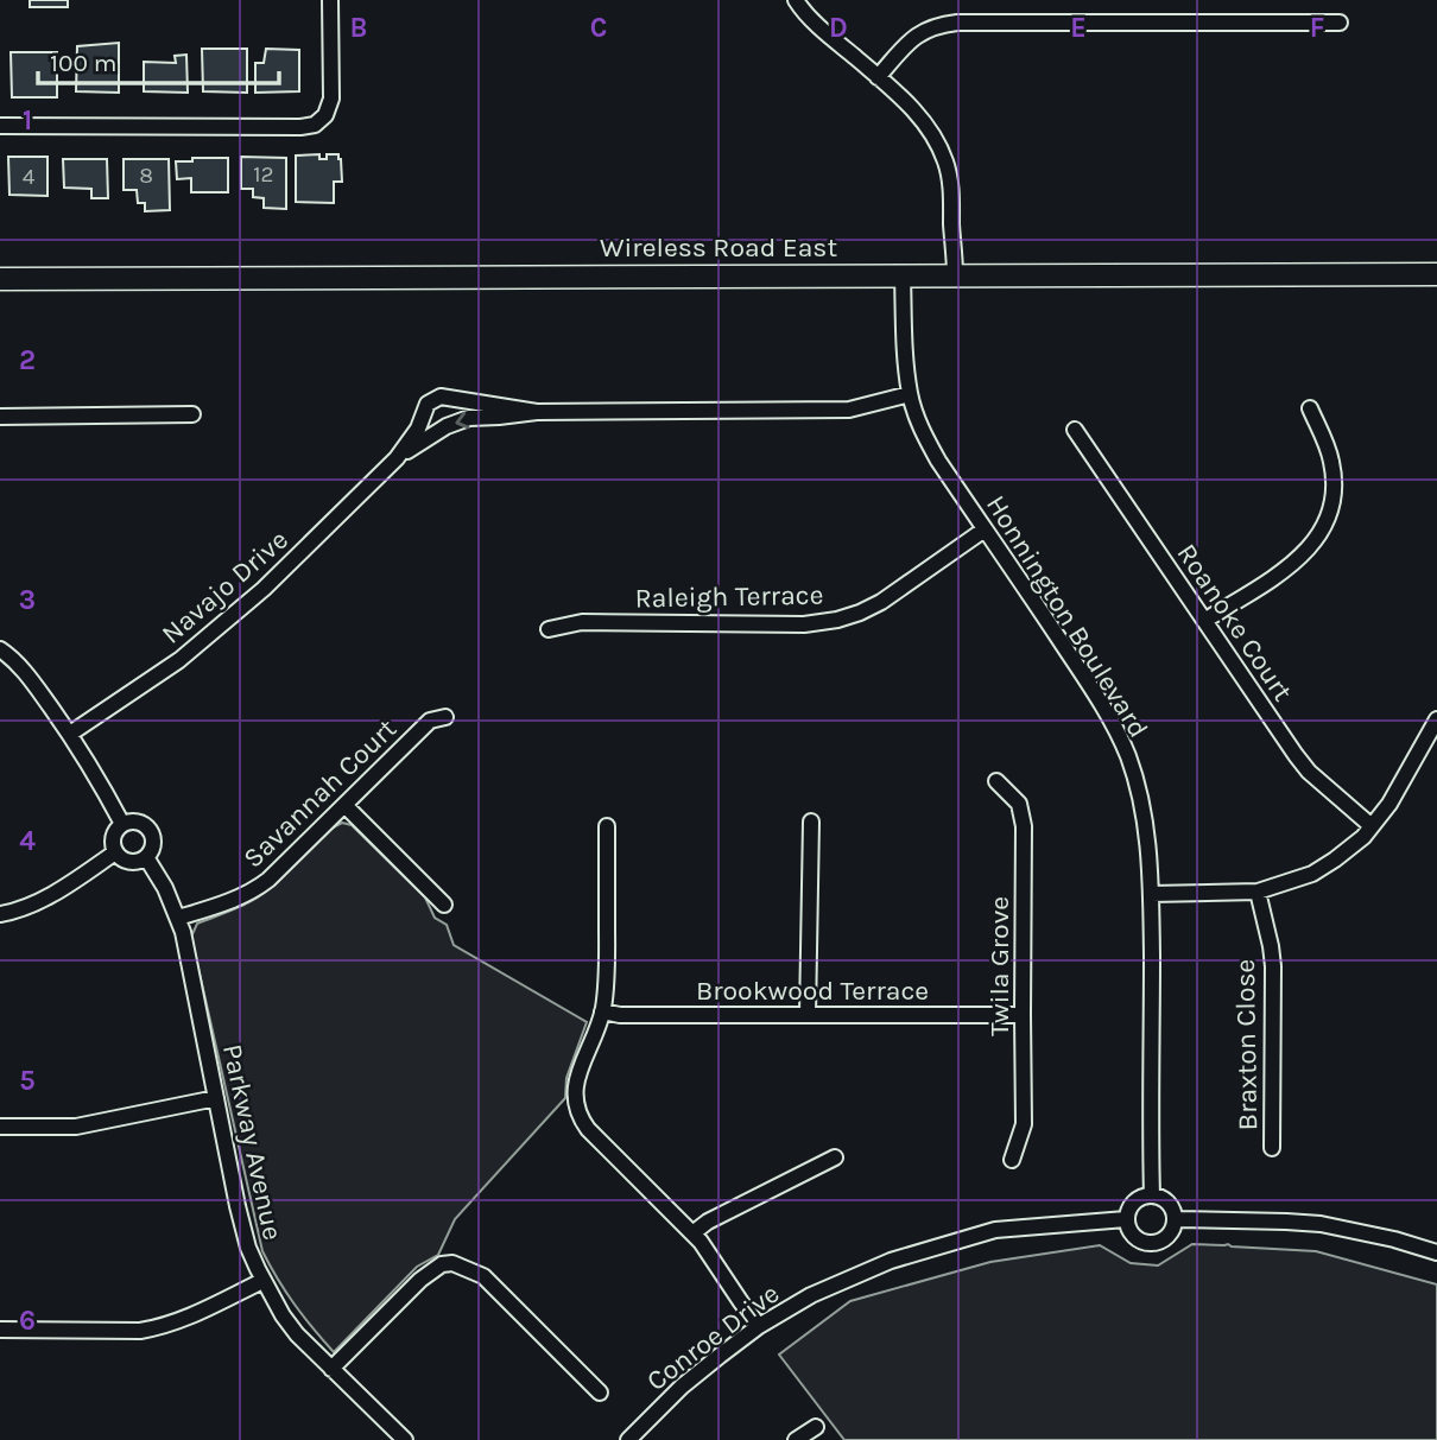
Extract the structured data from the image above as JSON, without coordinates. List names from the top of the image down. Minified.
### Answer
{"streets":{"street":["Wireless Road East","Navajo Drive","Raleigh Terrace","Honnington Boulevard","Roanoke Court","Savannah Court","Twila Grove","Brookwood Terrace","Braxton Close","Parkway Avenue","Conroe Drive"]},"crossings":[["Wireless Road East","Honnington Boulevard"],["Navajo Drive","Honnington Boulevard"],["Raleigh Terrace","Honnington Boulevard"],["Honnington Boulevard","Conroe Drive"],["Savannah Court","Parkway Avenue"],["Twila Grove","Brookwood Terrace"]],"house_numbers":["12","8","4"],"scale_bar":"100 m","grid":{"columns":["B","C","D","E","F"],"rows":["1","2","3","4","5","6"]}}
